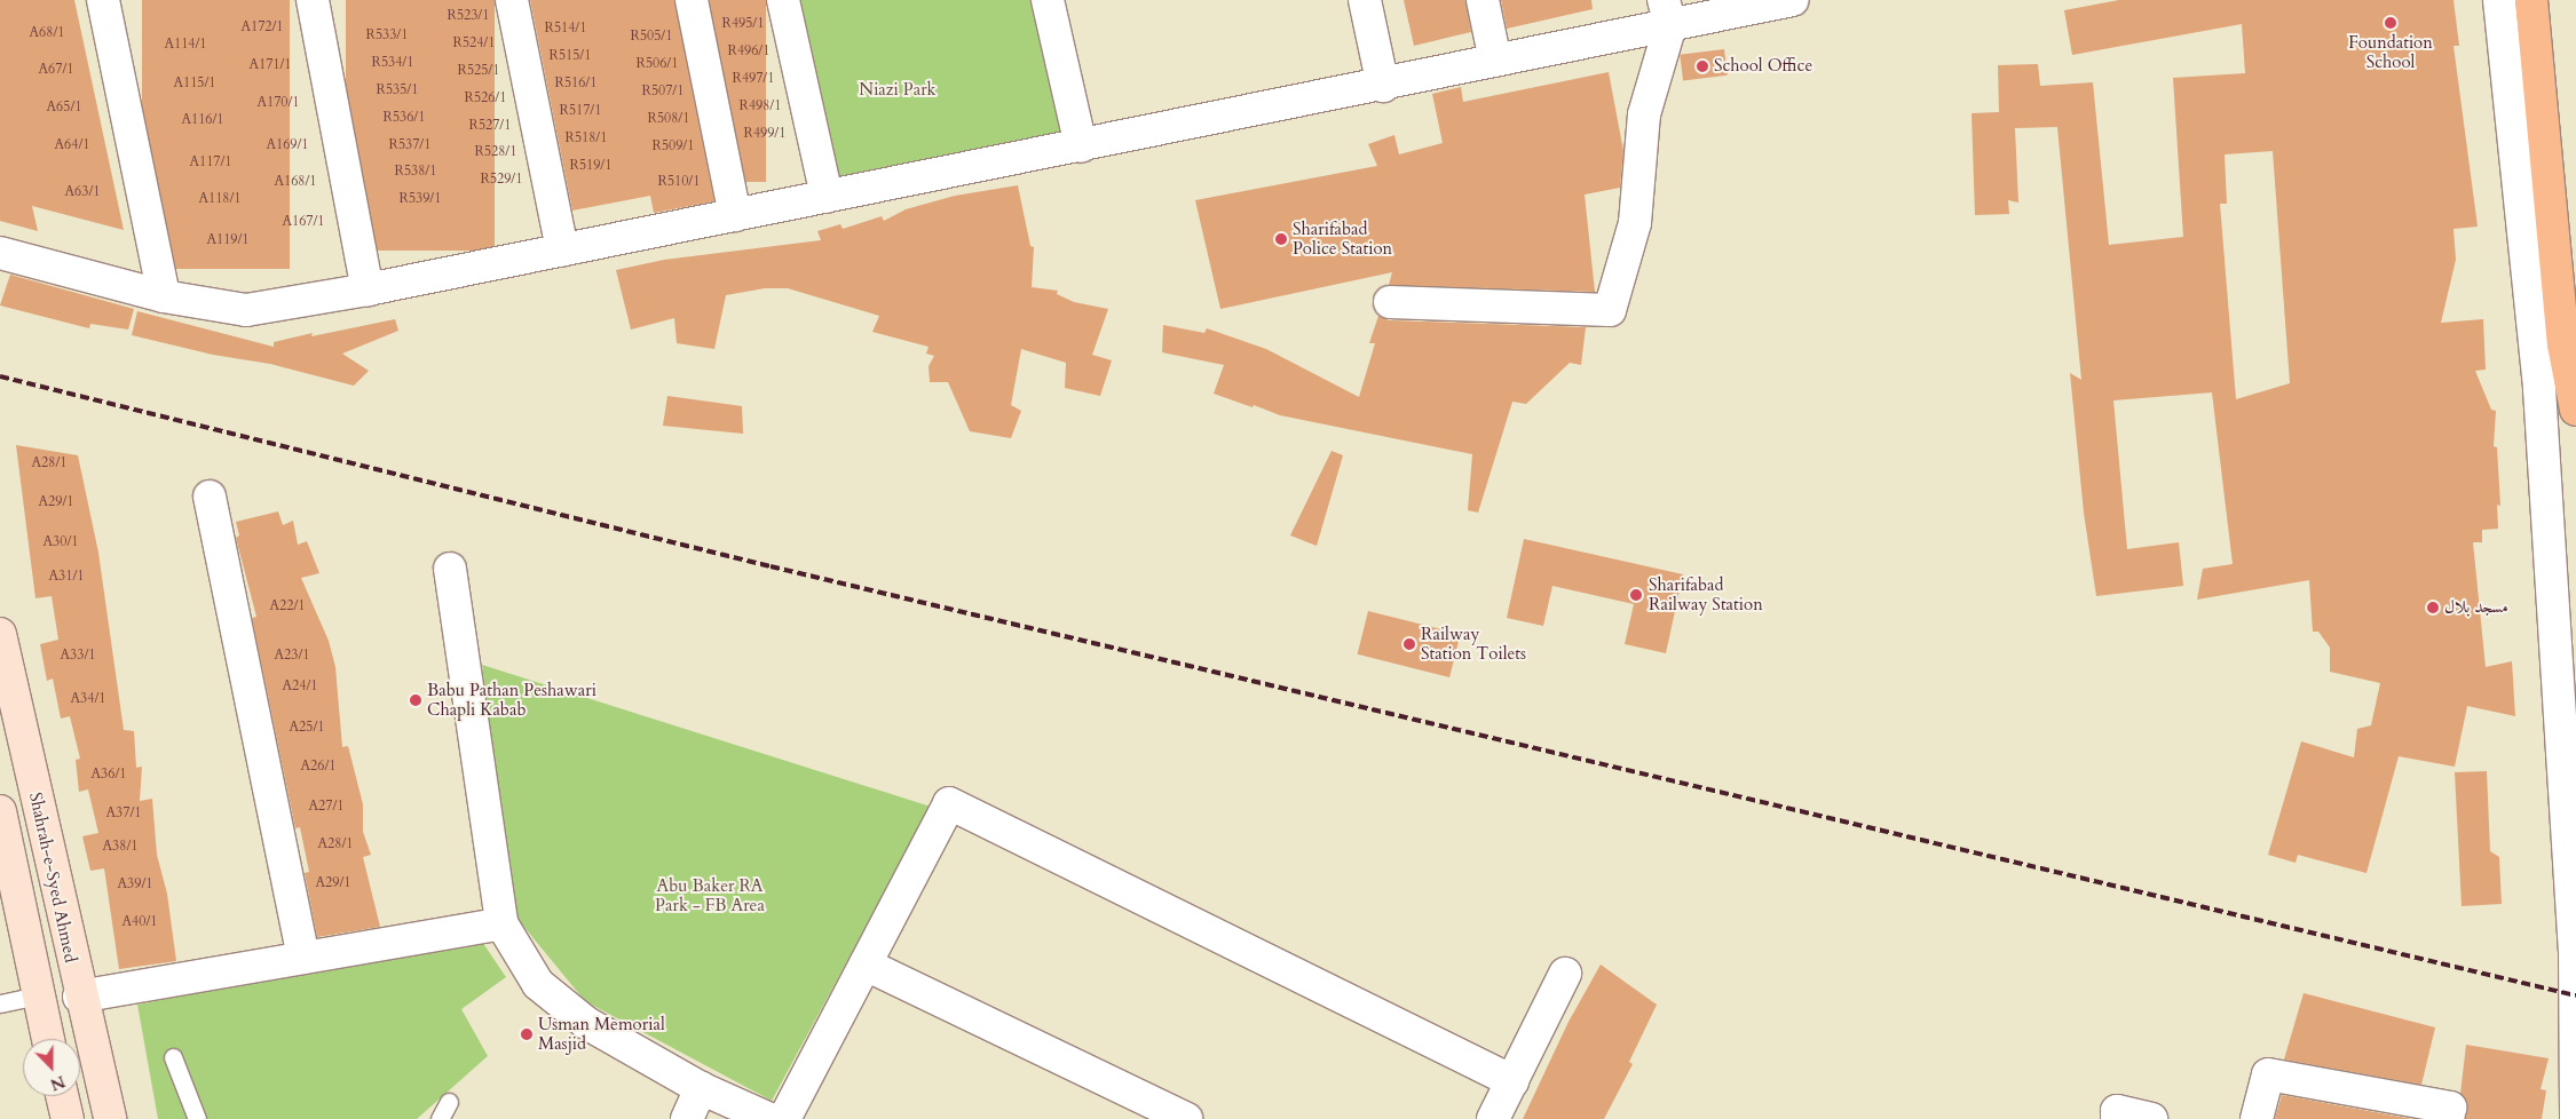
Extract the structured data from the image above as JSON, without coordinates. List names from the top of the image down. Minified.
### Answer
{"streets":{"main road":["Shahrah-e-Syed Ahmed"]},"parks":["Niazi Park","Abu Baker RA Park - FB Area"],"places":["Foundation School","School Office","Sharifabad Police Station","Sharifabad Railway Station","مسجد بلال","Railway Station Toilets","Babu Pathan Peshawari Chapli Kabab","Usman Memorial Masjid"],"house_numbers":["R523/1","R495/1","A172/1","R514/1","A68/1","R533/1","R505/1","R524/1","A114/1","R496/1","R515/1","R534/1","R506/1","A171/1","A67/1","R525/1","R497/1","A115/1","R516/1","R535/1","R507/1","R526/1","A170/1","R498/1","A65/1","R517/1","R536/1","R508/1","A116/1","R527/1","R499/1","R518/1","A64/1","A169/1","R537/1","R509/1","R528/1","A117/1","R519/1","R538/1","R529/1","A168/1","R510/1","A63/1","A118/1","R539/1","A167/1","A119/1","A28/1","A29/1","A30/1","A31/1","A22/1","A33/1","A23/1","A24/1","A34/1","A25/1","A26/1","A36/1","A27/1","A37/1","A28/1","A38/1","A29/1","A39/1","A40/1"],"north":"bottom"}
